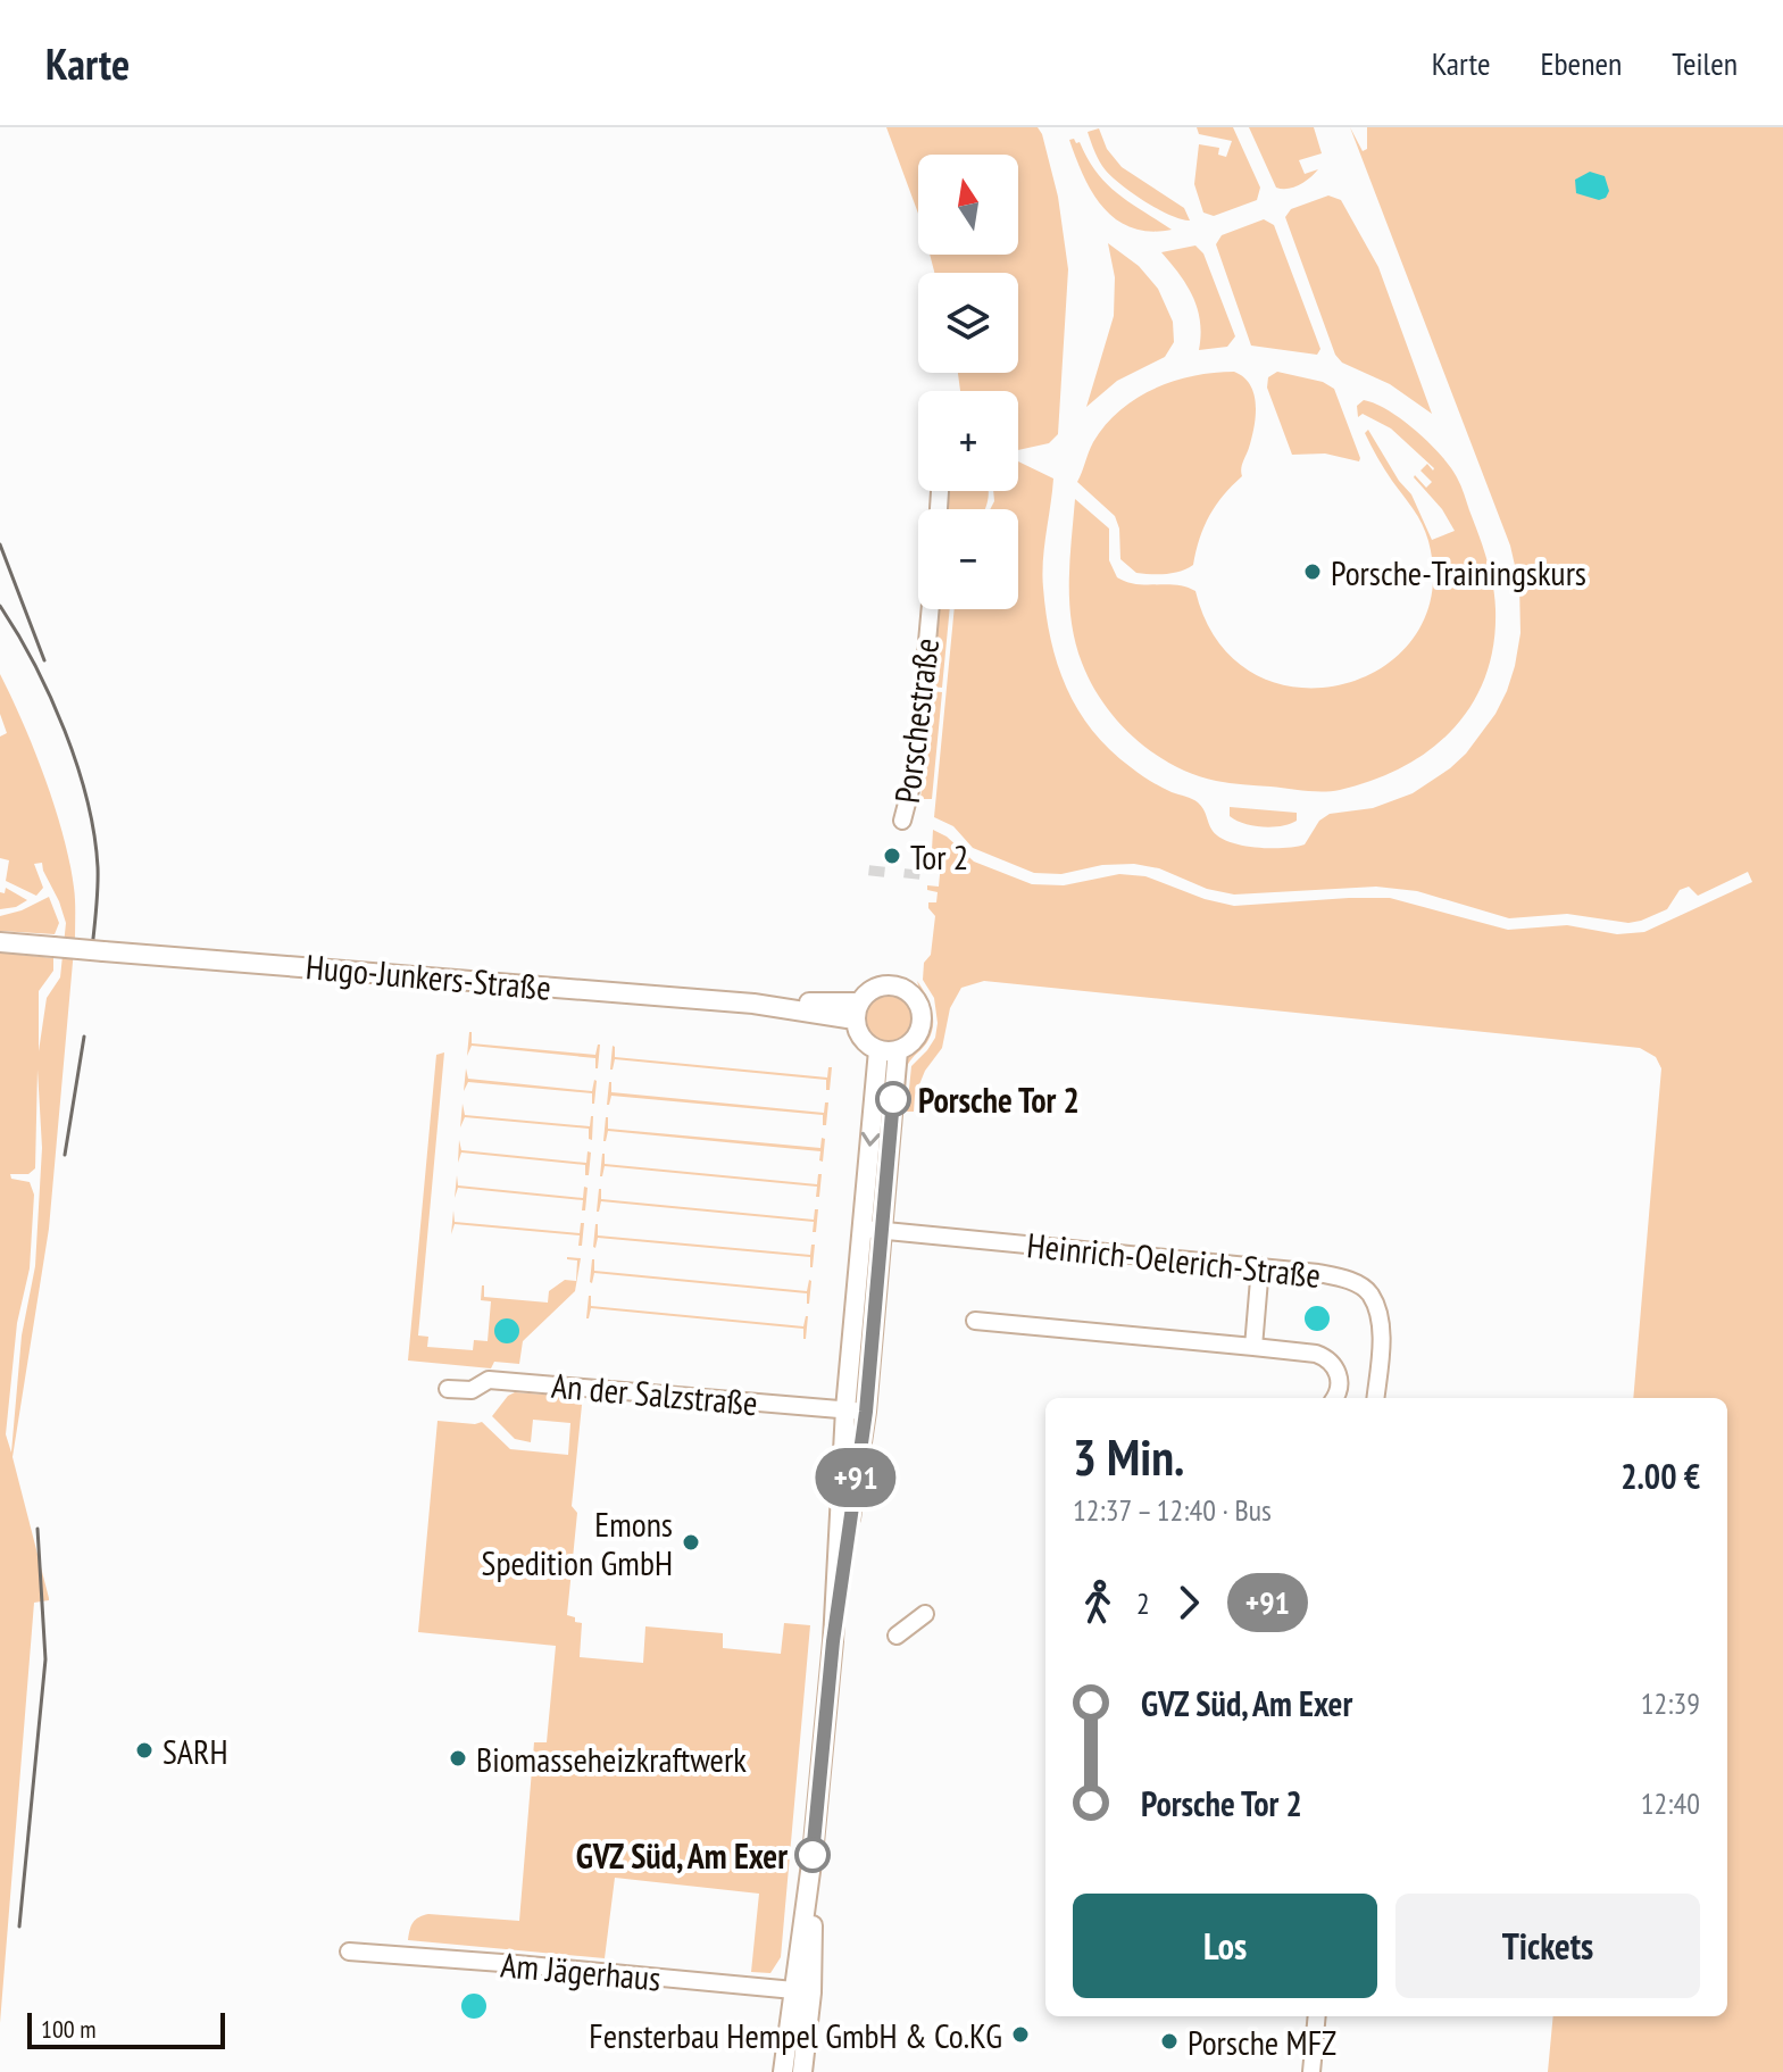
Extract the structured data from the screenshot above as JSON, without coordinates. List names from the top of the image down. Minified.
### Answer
{"streets":{"street":["Porschestraße","Hugo-Junkers-Straße","Heinrich-Oelerich-Straße","An der Salzstraße","Am Jägerhaus"]},"places":["Porsche-Trainingskurs","Tor 2","Porsche Tor 2","Emons Spedition GmbH","SARH","Biomasseheizkraftwerk","GVZ Süd, Am Exer","Fensterbau Hempel GmbH & Co.KG","Porsche MFZ"],"lines":["bus line +91"],"scale_bar":"100 m","north":"top","page":{"header":"Karte","nav":["Karte","Ebenen","Teilen"],"on_map":"+91","map_buttons":["+","−"],"heading":["3 Min.","12:37 – 12:40 · Bus","2.00 €"],"legs":["2","+91"],"list":[{"name":"GVZ Süd, Am Exer","value":"12:39"},{"name":"Porsche Tor 2","value":"12:40"}],"buttons":["Los","Tickets"],"scale":"100 m"}}
